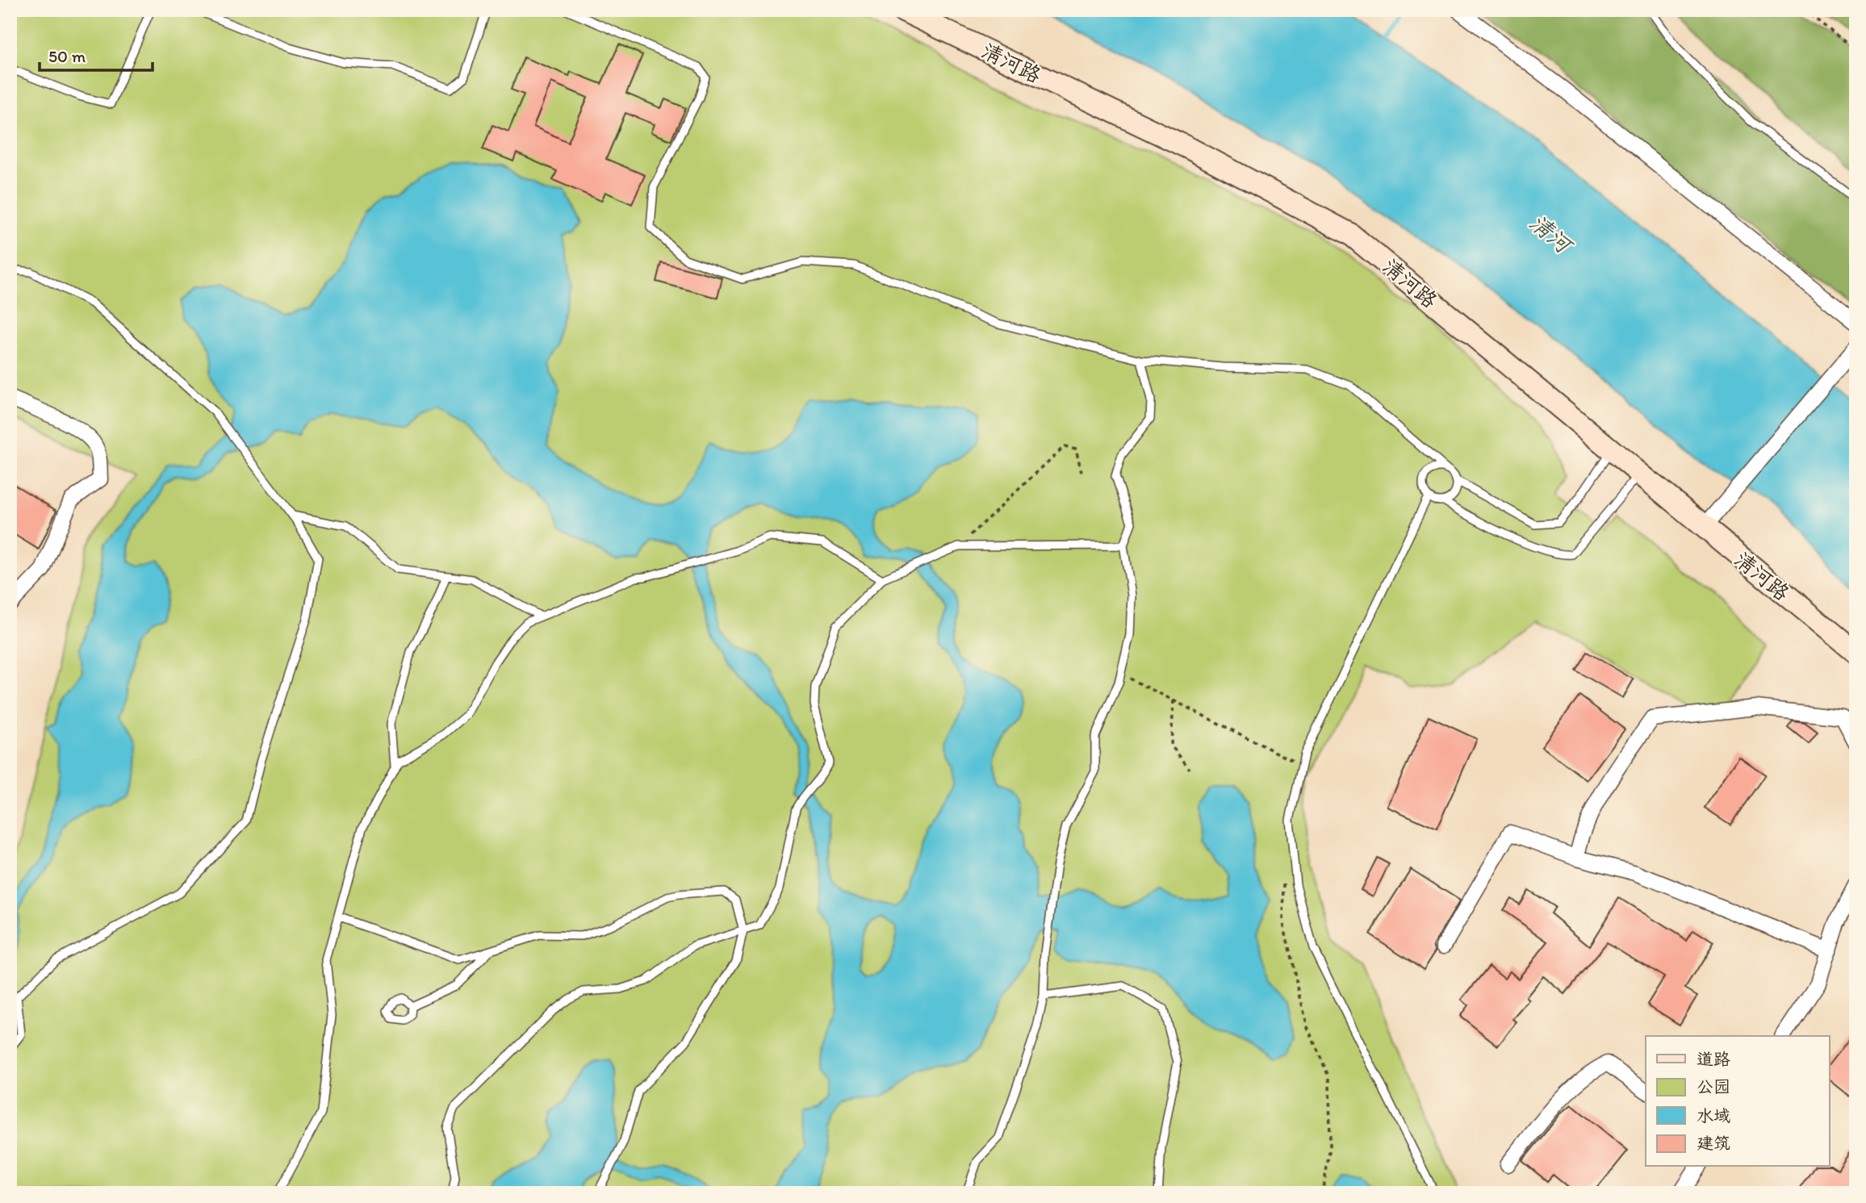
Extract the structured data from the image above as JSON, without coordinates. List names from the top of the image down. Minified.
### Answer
{"streets":{"street":["清河路"]},"water":["清河"],"legend":["道路","公园","水域","建筑"],"scale_bar":"50 m"}
